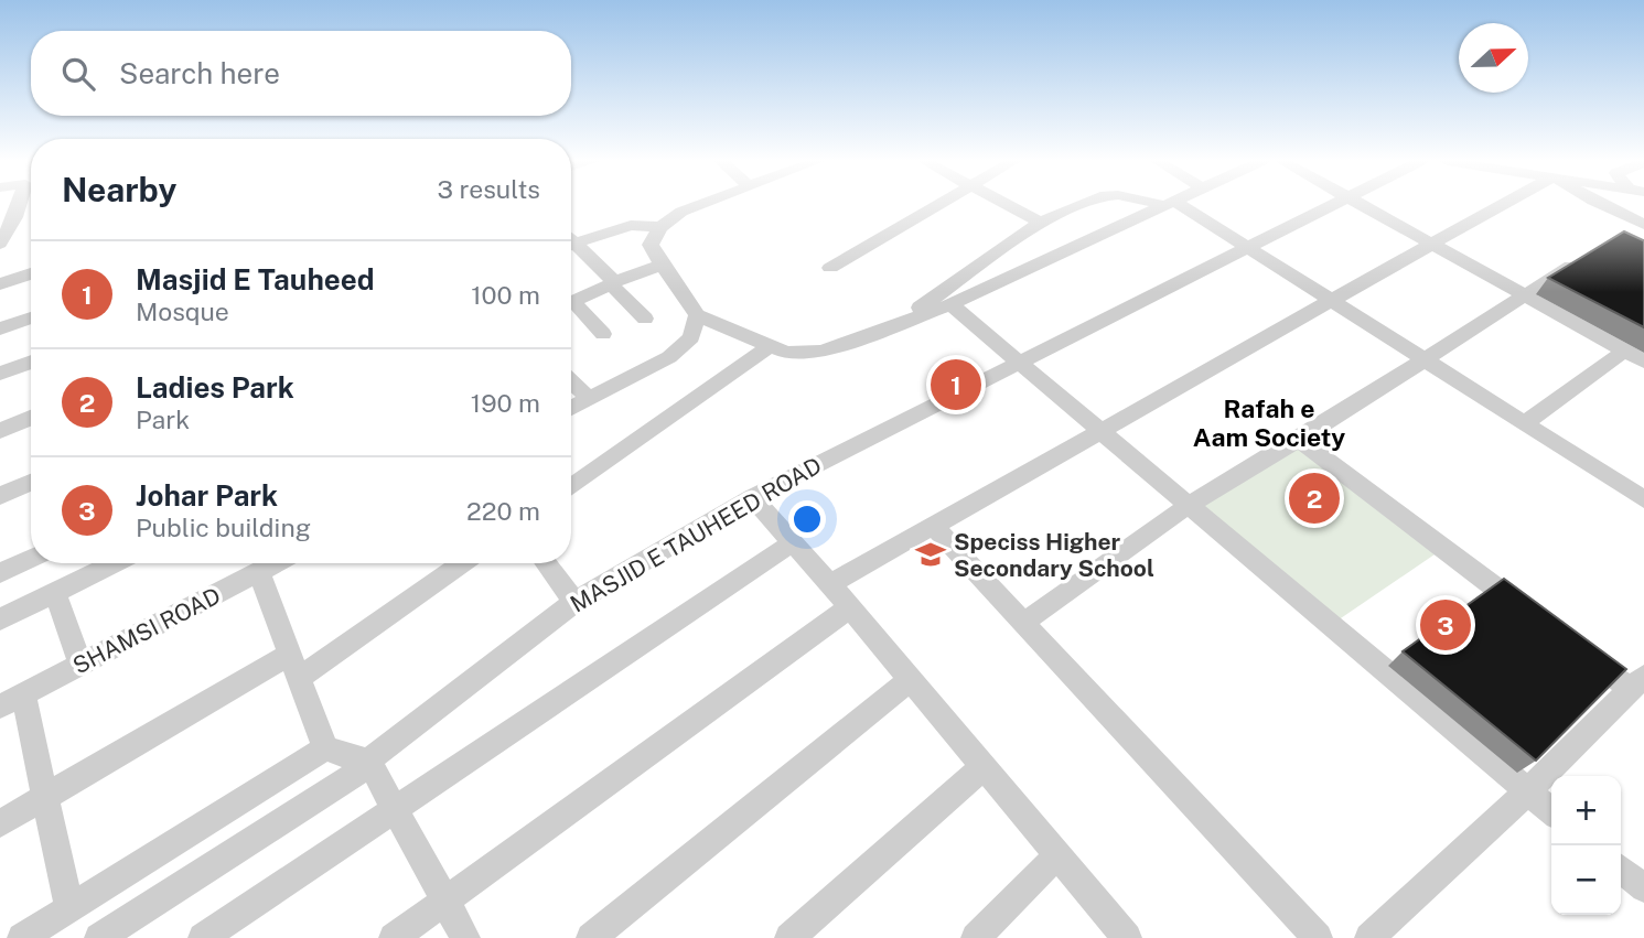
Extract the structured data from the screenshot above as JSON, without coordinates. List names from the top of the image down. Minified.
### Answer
{"streets":{"street":["MASJID E TAUHEED ROAD","SHAMSI ROAD"]},"districts":["Rafah e Aam Society"],"places":{"school or university":["Speciss Higher Secondary School"]},"north":"right","page":{"search":"Search here","heading":["Nearby","3 results"],"list":[{"mark":"1","name":"Masjid E Tauheed","note":"Mosque","value":"100 m"},{"mark":"2","name":"Ladies Park","note":"Park","value":"190 m"},{"mark":"3","name":"Johar Park","note":"Public building","value":"220 m"}],"pins":["1","2","3"],"map_buttons":["+","−"]}}
